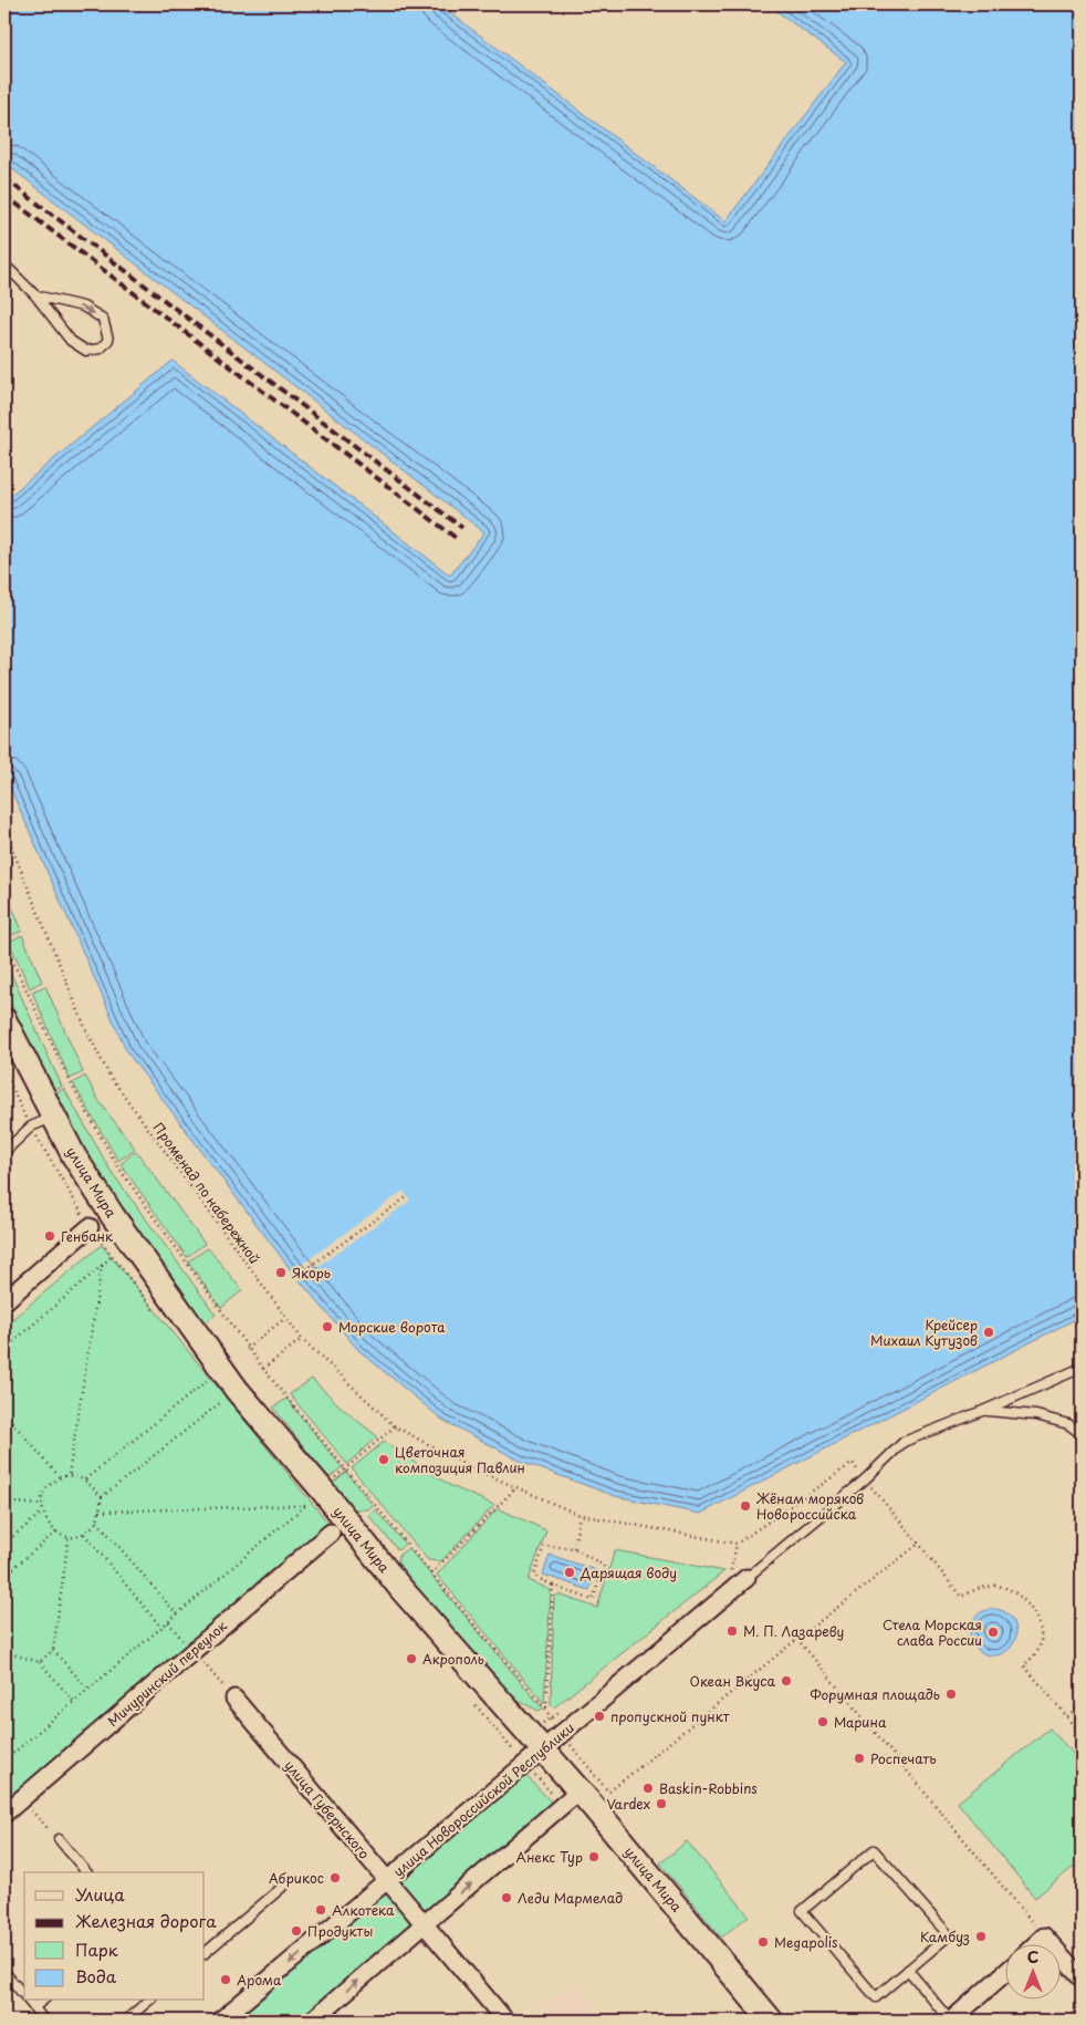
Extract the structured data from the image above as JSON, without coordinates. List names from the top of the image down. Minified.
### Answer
{"streets":{"street":["улица Мира","Мичуринский переулок","улица Новороссийской Республики","улица Губернского"],"path":["Променад по набережной"]},"crossings":[["улица Мира","улица Новороссийской Республики"],["улица Новороссийской Республики","улица Губернского"]],"places":["Генбанк","Якорь","Морские ворота","Крейсер Михаил Кутузов","Цветочная композиция Павлин","Жёнам моряков Новороссийска","Дарящая воду","М. П. Лазареву","Стела Морская слава России","Акрополь","Океан Вкуса","Форумная площадь","пропускной пункт","Марина","Роспечать","Baskin-Robbins","Vardex","Анекс Тур","Абрикос","Леди Мармелад","Алкотека","Продукты","Камбуз","Megapolis","Арома"],"legend":["Улица","Железная дорога","Парк","Вода"],"north":"top"}
